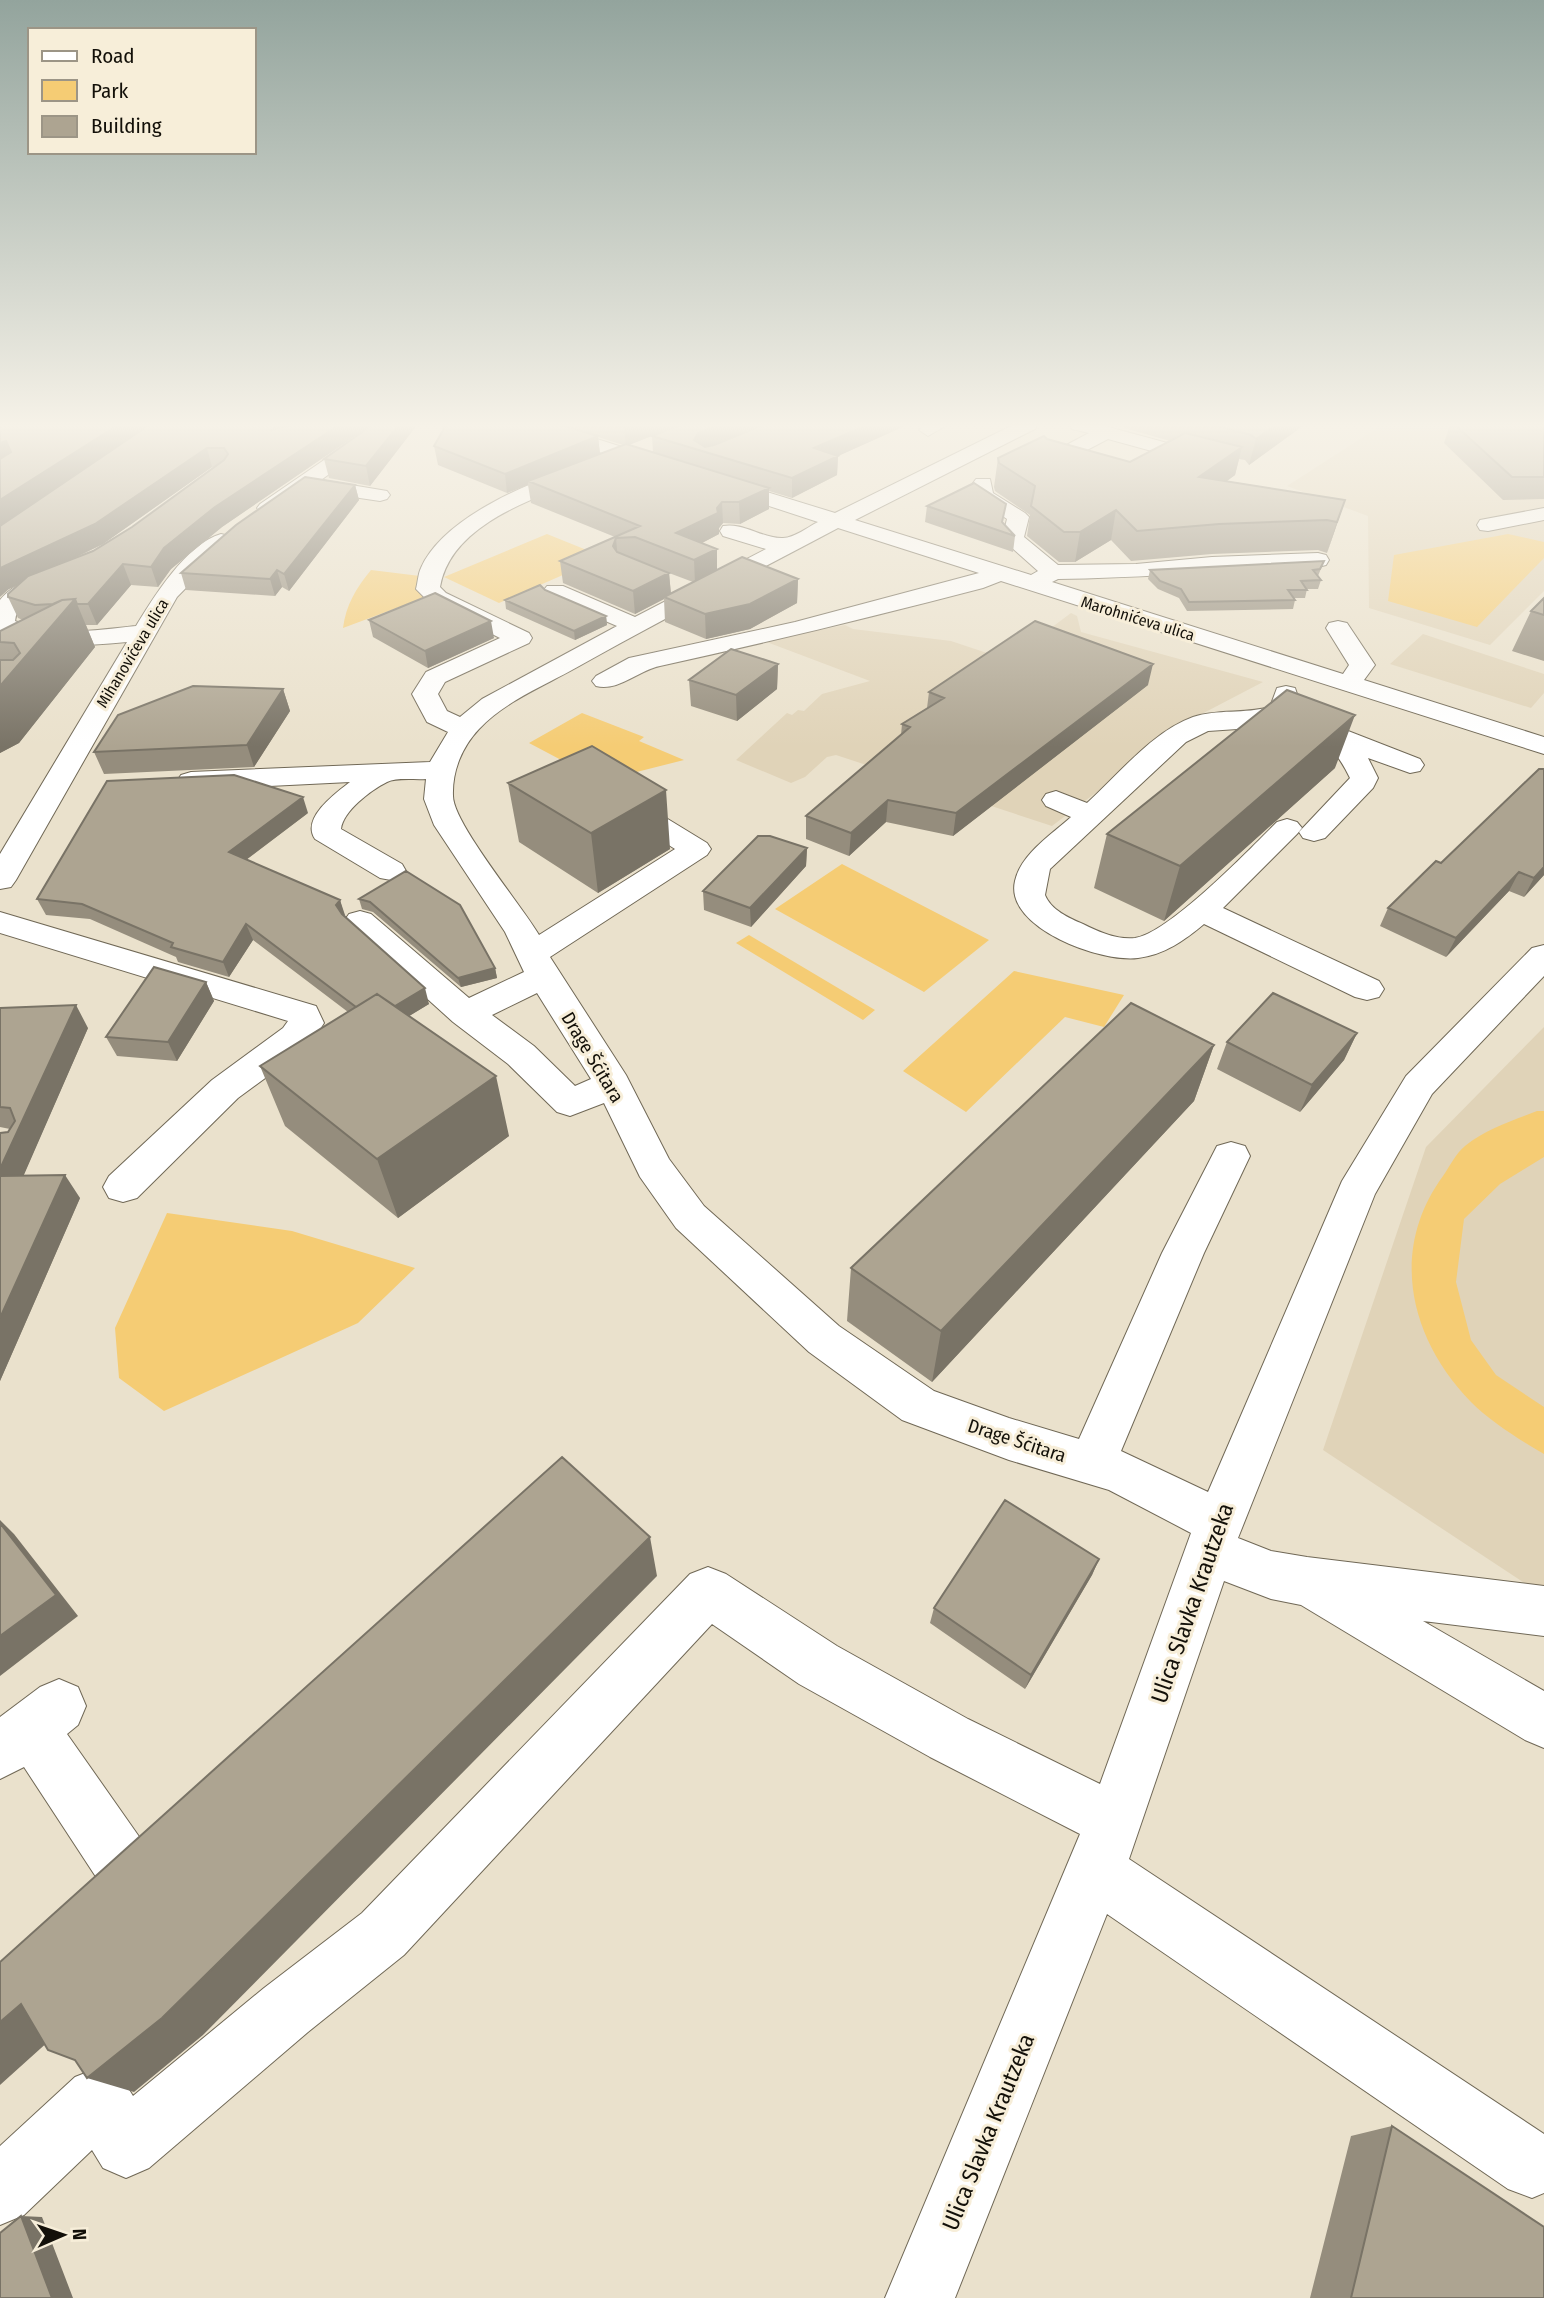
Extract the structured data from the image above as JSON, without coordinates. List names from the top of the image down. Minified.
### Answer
{"streets":{"street":["Marohnićeva ulica","Mihanovićeva ulica","Drage Šćitara","Ulica Slavka Krautzeka"]},"crossings":[["Drage Šćitara","Ulica Slavka Krautzeka"]],"legend":["Road","Park","Building"],"north":"right"}
